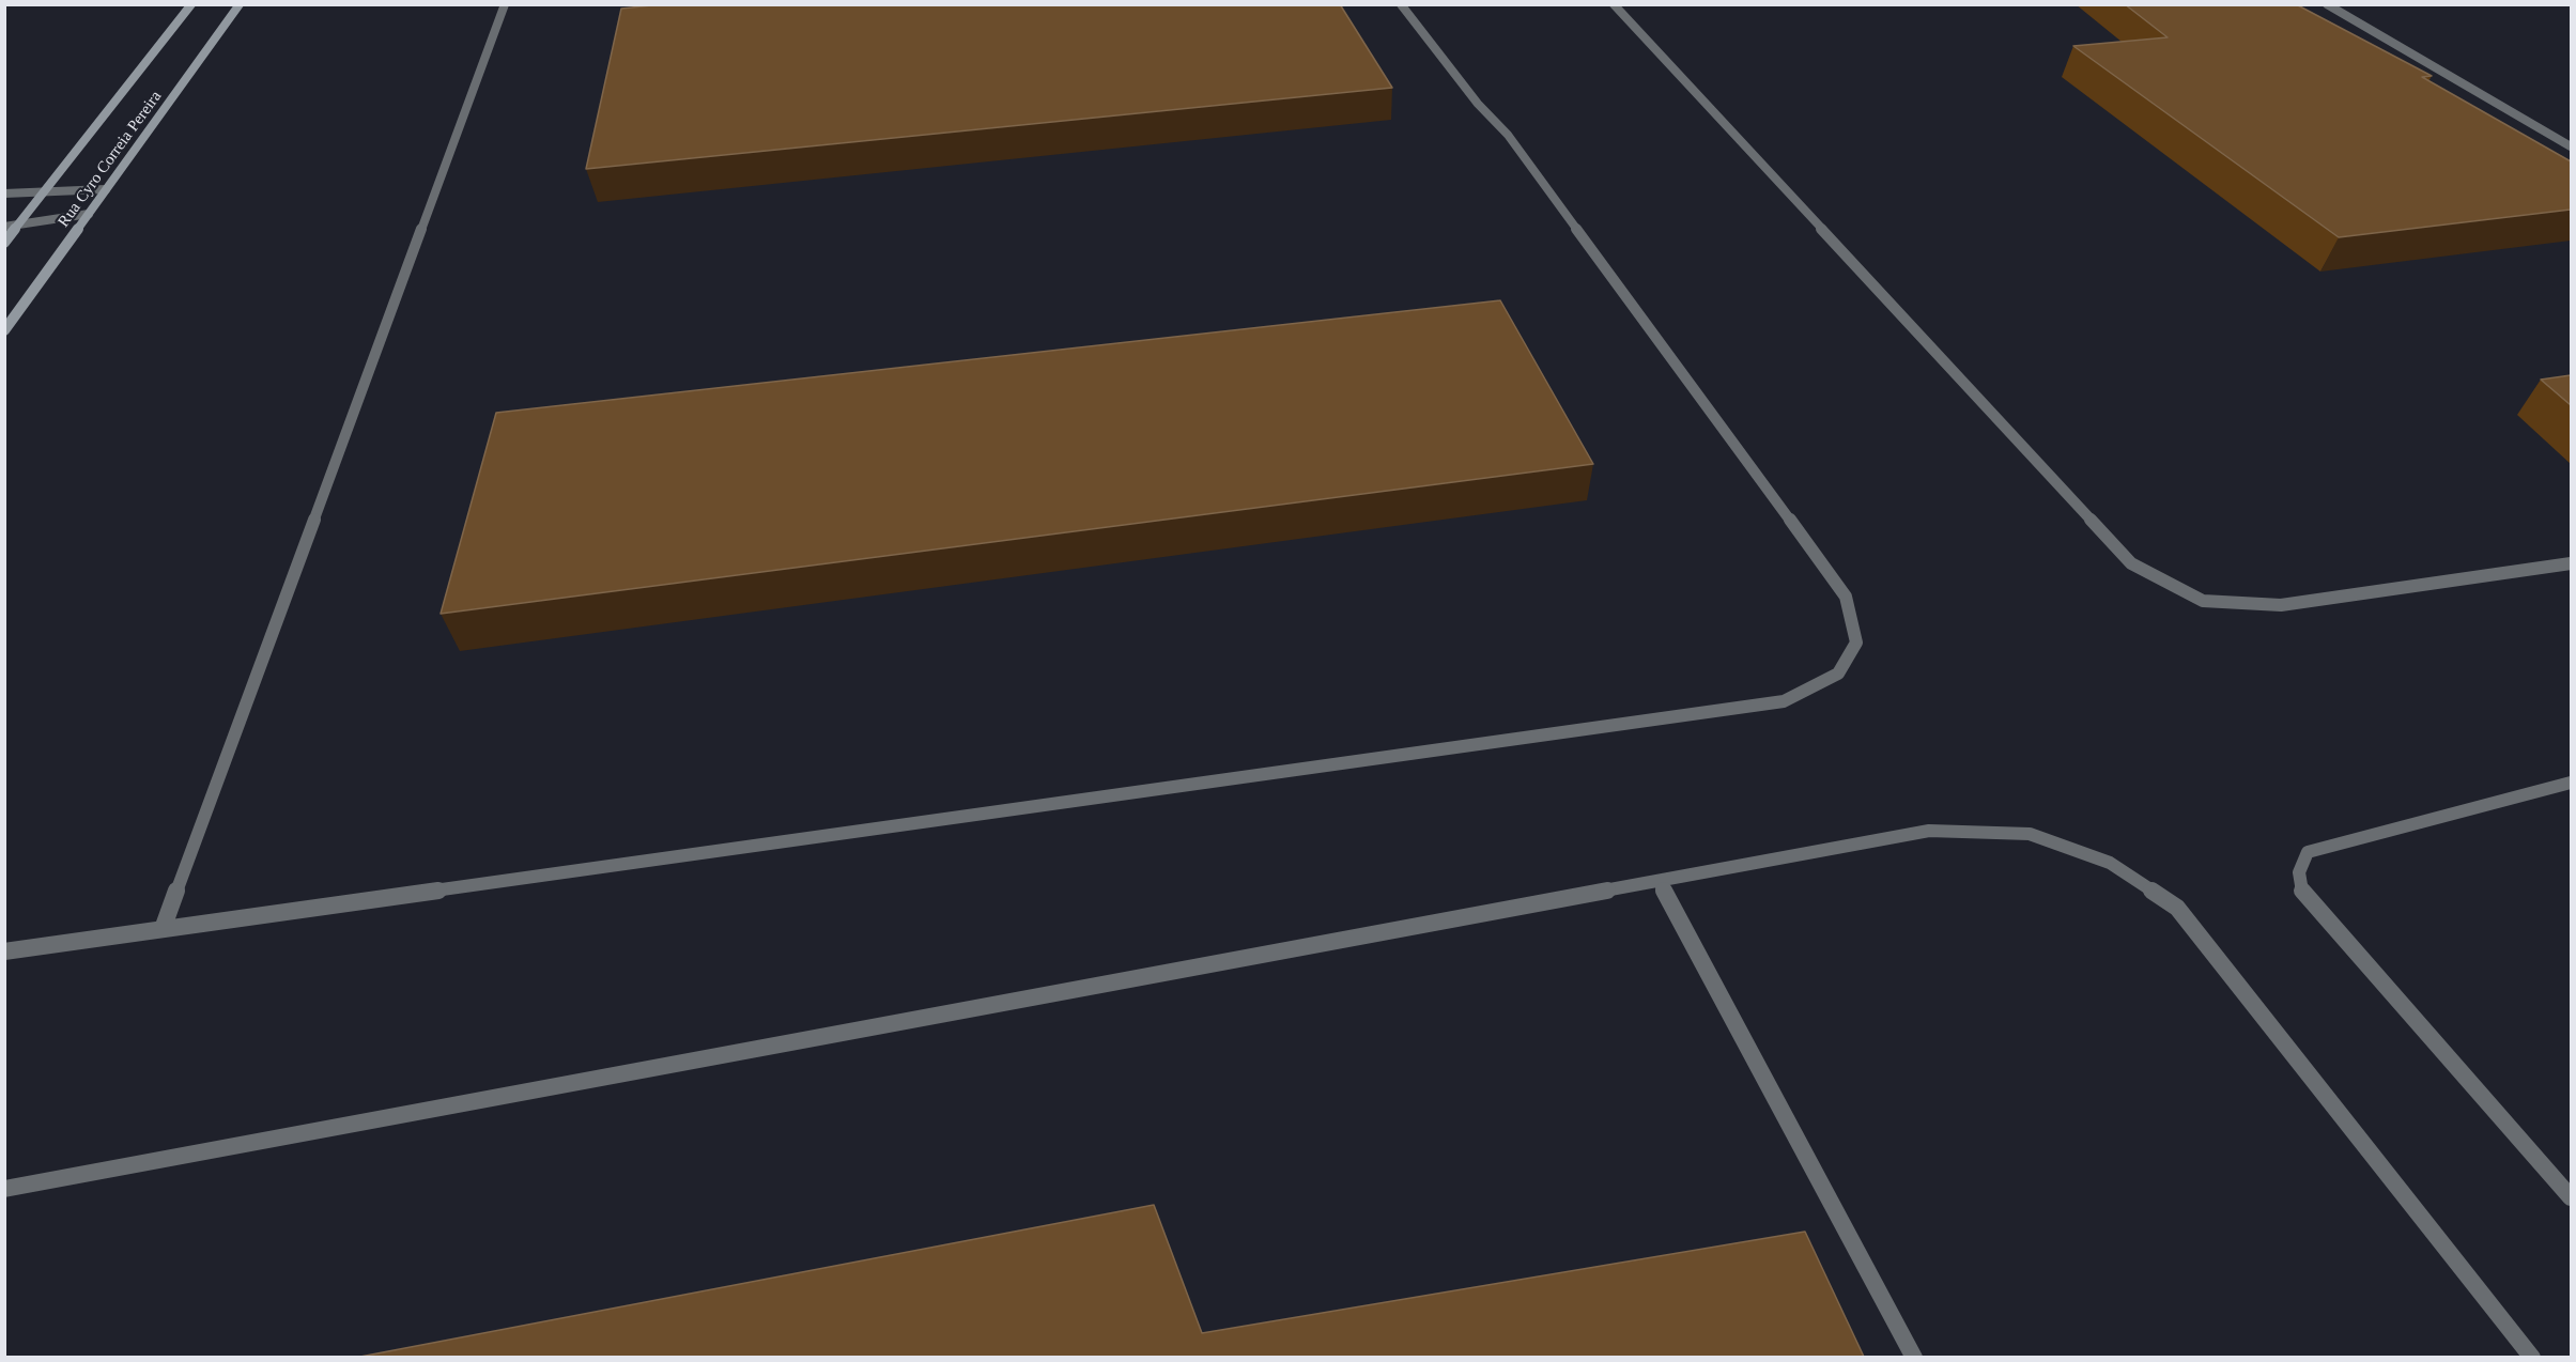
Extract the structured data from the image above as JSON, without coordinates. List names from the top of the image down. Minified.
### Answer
{"streets":{"main road":["Rua Cyro Correia Pereira"]}}
